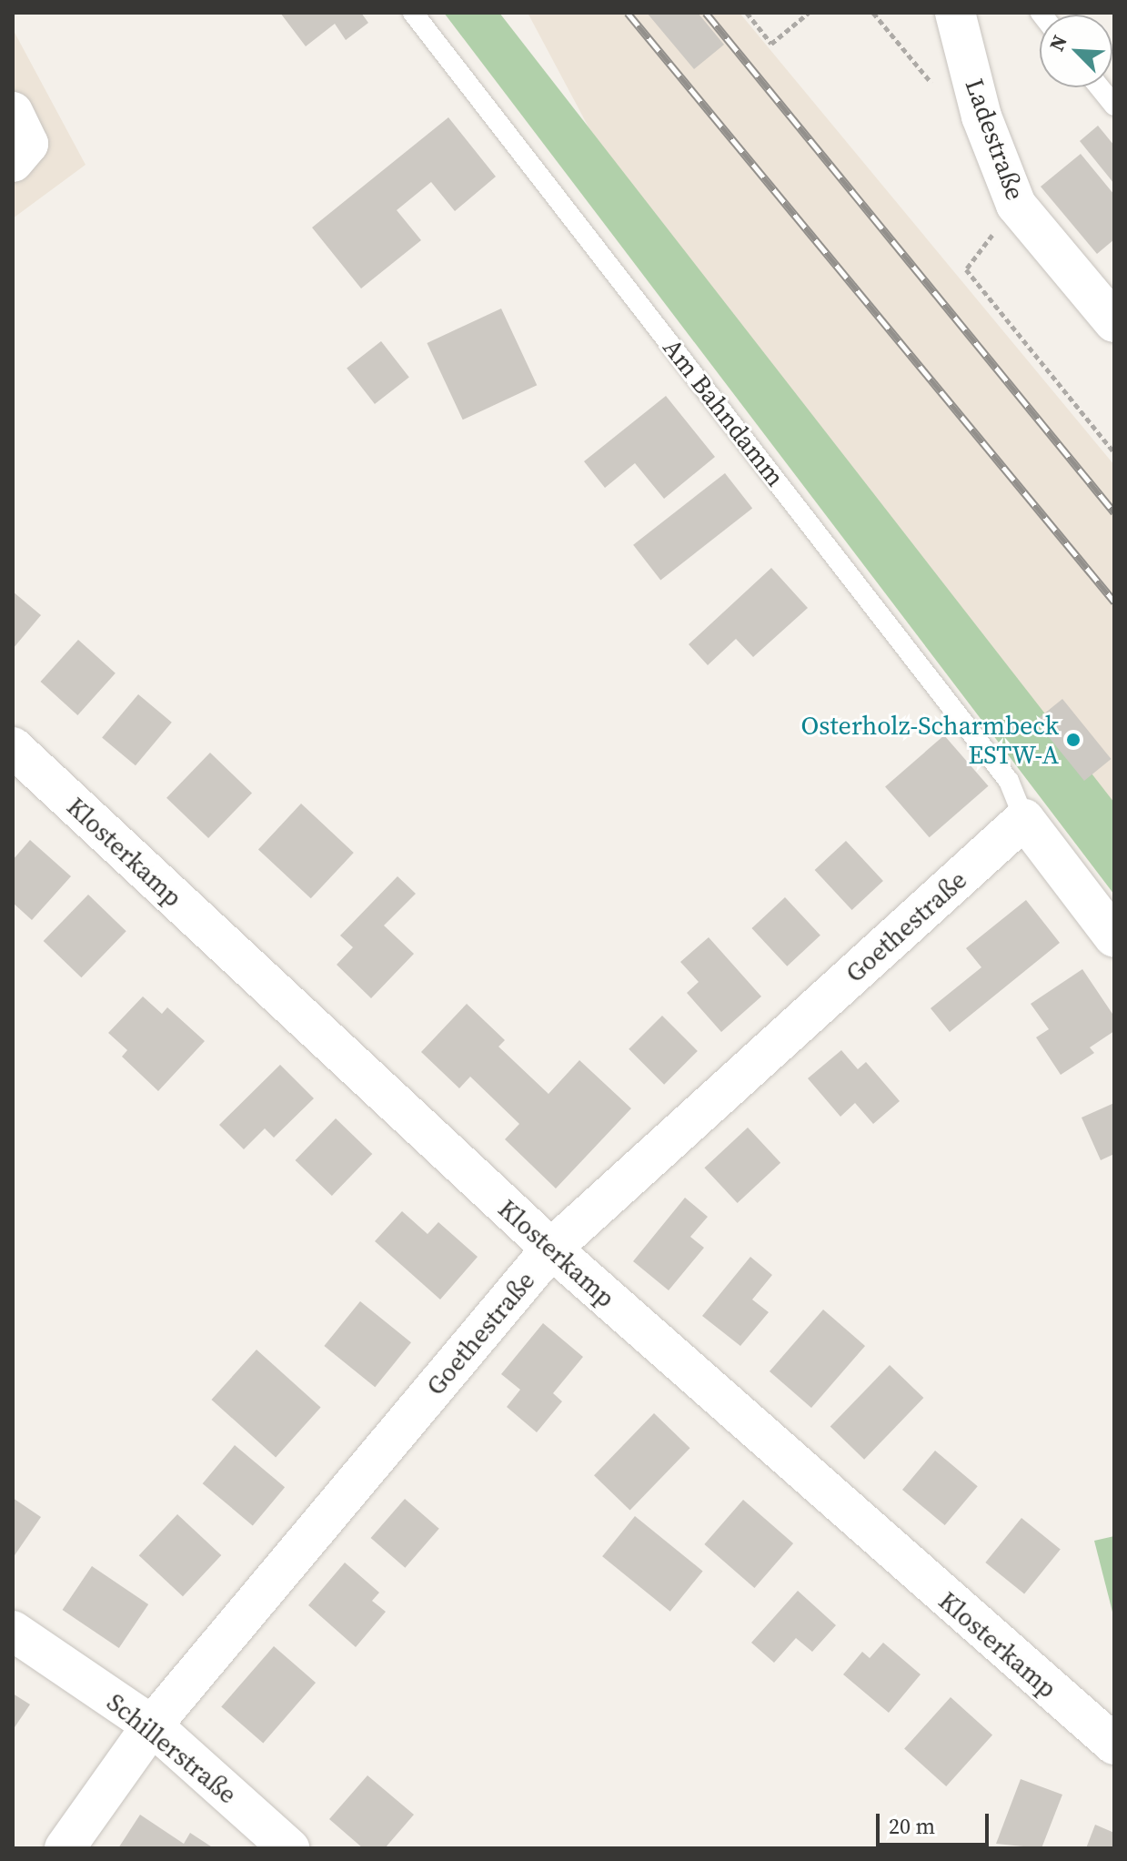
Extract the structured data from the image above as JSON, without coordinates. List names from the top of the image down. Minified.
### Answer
{"streets":{"street":["Ladestraße","Klosterkamp","Goethestraße","Schillerstraße"],"lane":["Am Bahndamm"]},"crossings":[["Am Bahndamm","Goethestraße"],["Klosterkamp","Goethestraße"],["Goethestraße","Schillerstraße"]],"places":["Osterholz-Scharmbeck ESTW-A"],"scale_bar":"20 m","north":"top left"}
